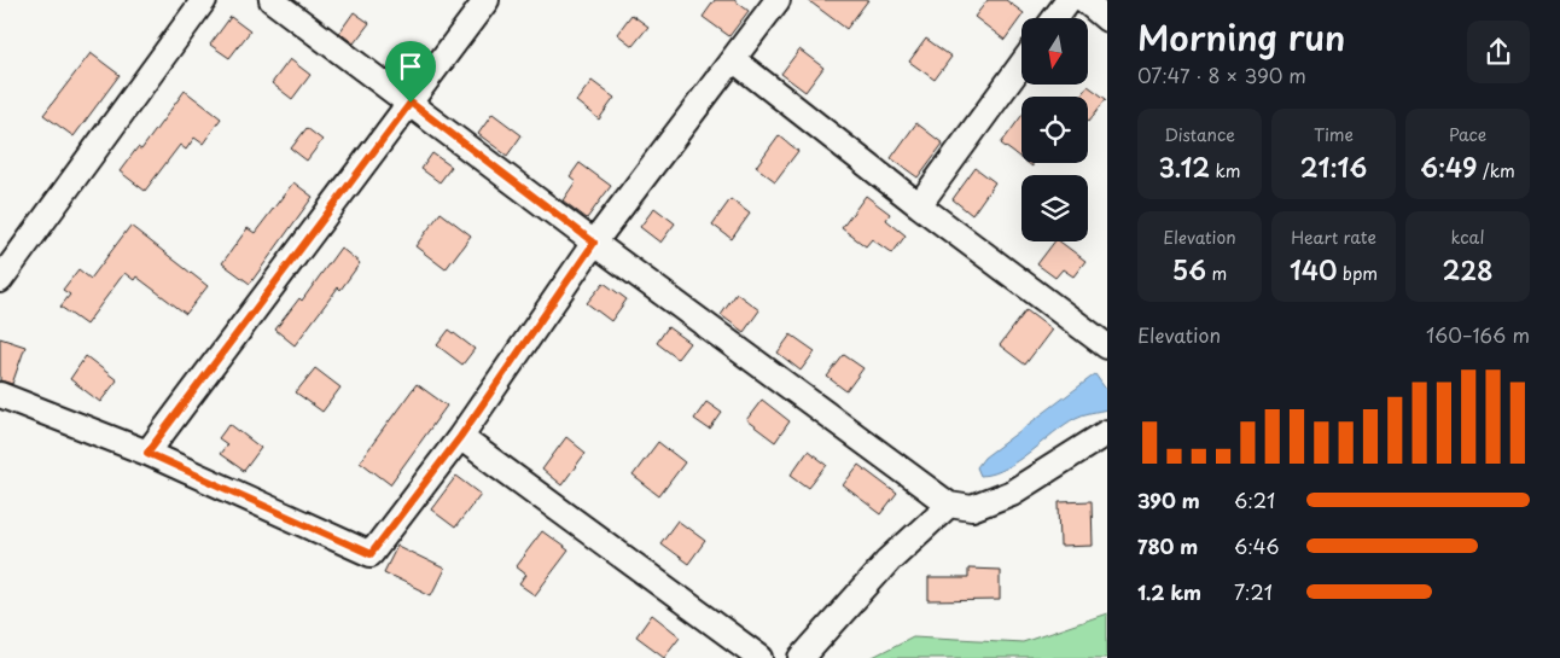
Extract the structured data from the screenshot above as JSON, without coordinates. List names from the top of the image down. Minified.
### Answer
{"north":"bottom","page":{"heading":["Morning run","07:47 · 8 × 390 m"],"stats":[["Distance","3.12 km"],["Time","21:16"],["Pace","6:49 /km"],["Elevation","56 m"],["Heart rate","140 bpm"],["kcal","228"]],"chart":["Elevation","160–166 m"],"list":[{"name":"390 m","note":"6:21"},{"name":"780 m","note":"6:46"},{"name":"1.2 km","note":"7:21"}]}}
